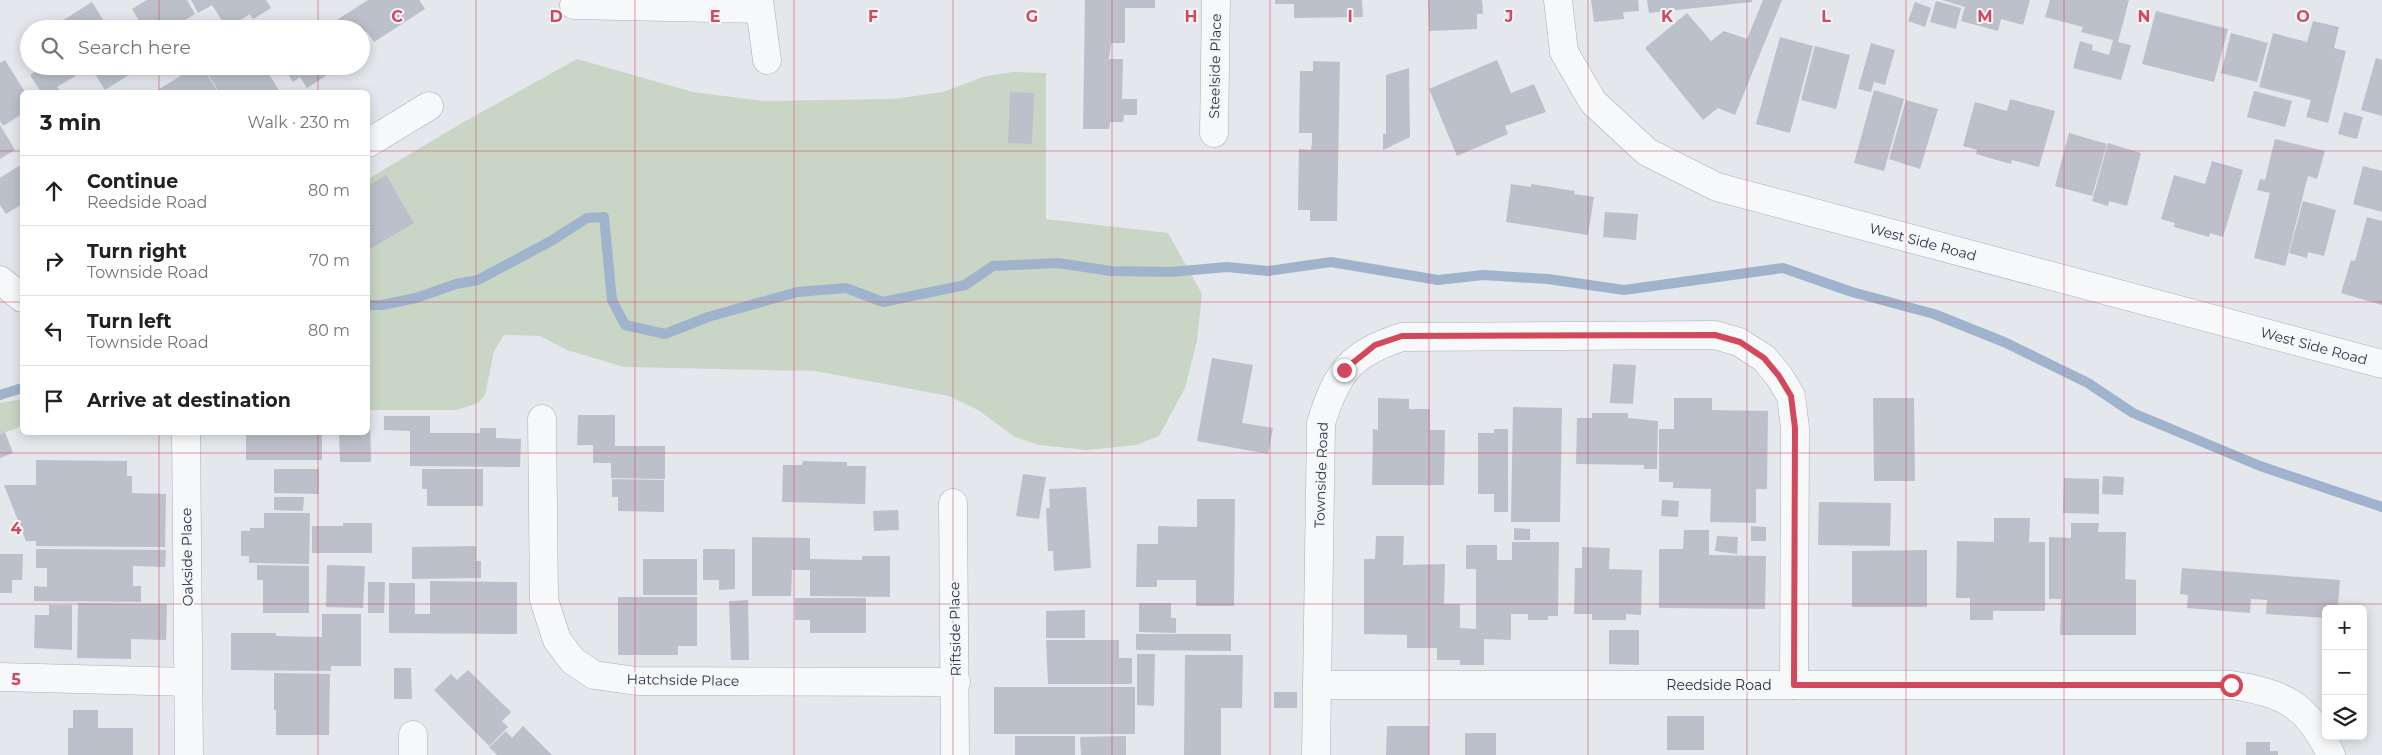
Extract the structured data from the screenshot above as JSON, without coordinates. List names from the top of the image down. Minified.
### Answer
{"streets":{"street":["Steelside Place","West Side Road","Townside Road","Oakside Place","Riftside Place","Hatchside Place","Reedside Road"]},"crossings":[["Townside Road","Reedside Road"],["Riftside Place","Hatchside Place"]],"page":{"search":"Search here","heading":["3 min","Walk · 230 m"],"list":[["Continue","Reedside Road","80 m"],["Turn right","Townside Road","70 m"],["Turn left","Townside Road","80 m"],"Arrive at destination"],"map_buttons":["+","−"]},"grid":{"columns":["C","D","E","F","G","H","I","J","K","L","M","N","O"],"rows":["4","5"]}}
